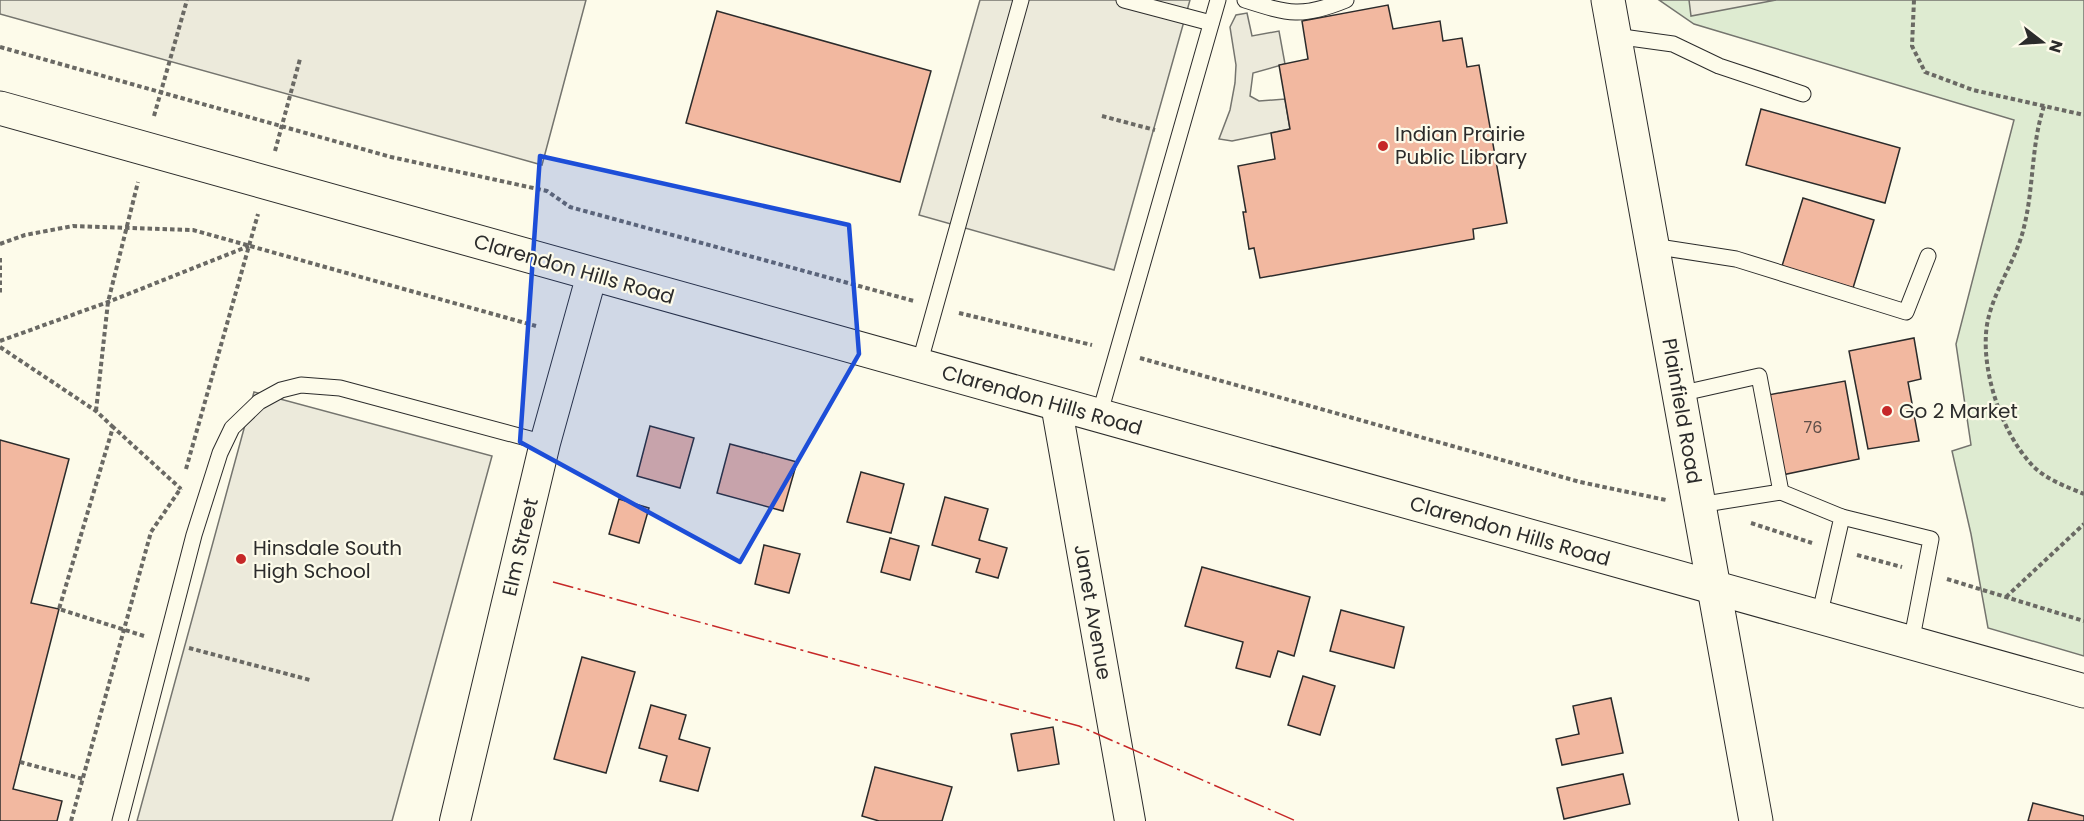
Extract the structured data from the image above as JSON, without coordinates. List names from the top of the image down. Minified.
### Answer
{"streets":{"street":["Clarendon Hills Road","Plainfield Road","Elm Street","Janet Avenue"]},"crossings":[["Clarendon Hills Road","Plainfield Road"],["Clarendon Hills Road","Elm Street"],["Clarendon Hills Road","Janet Avenue"]],"places":["Indian Prairie Public Library","Go 2 Market","Hinsdale South High School"],"house_numbers":["76"],"north":"right"}
